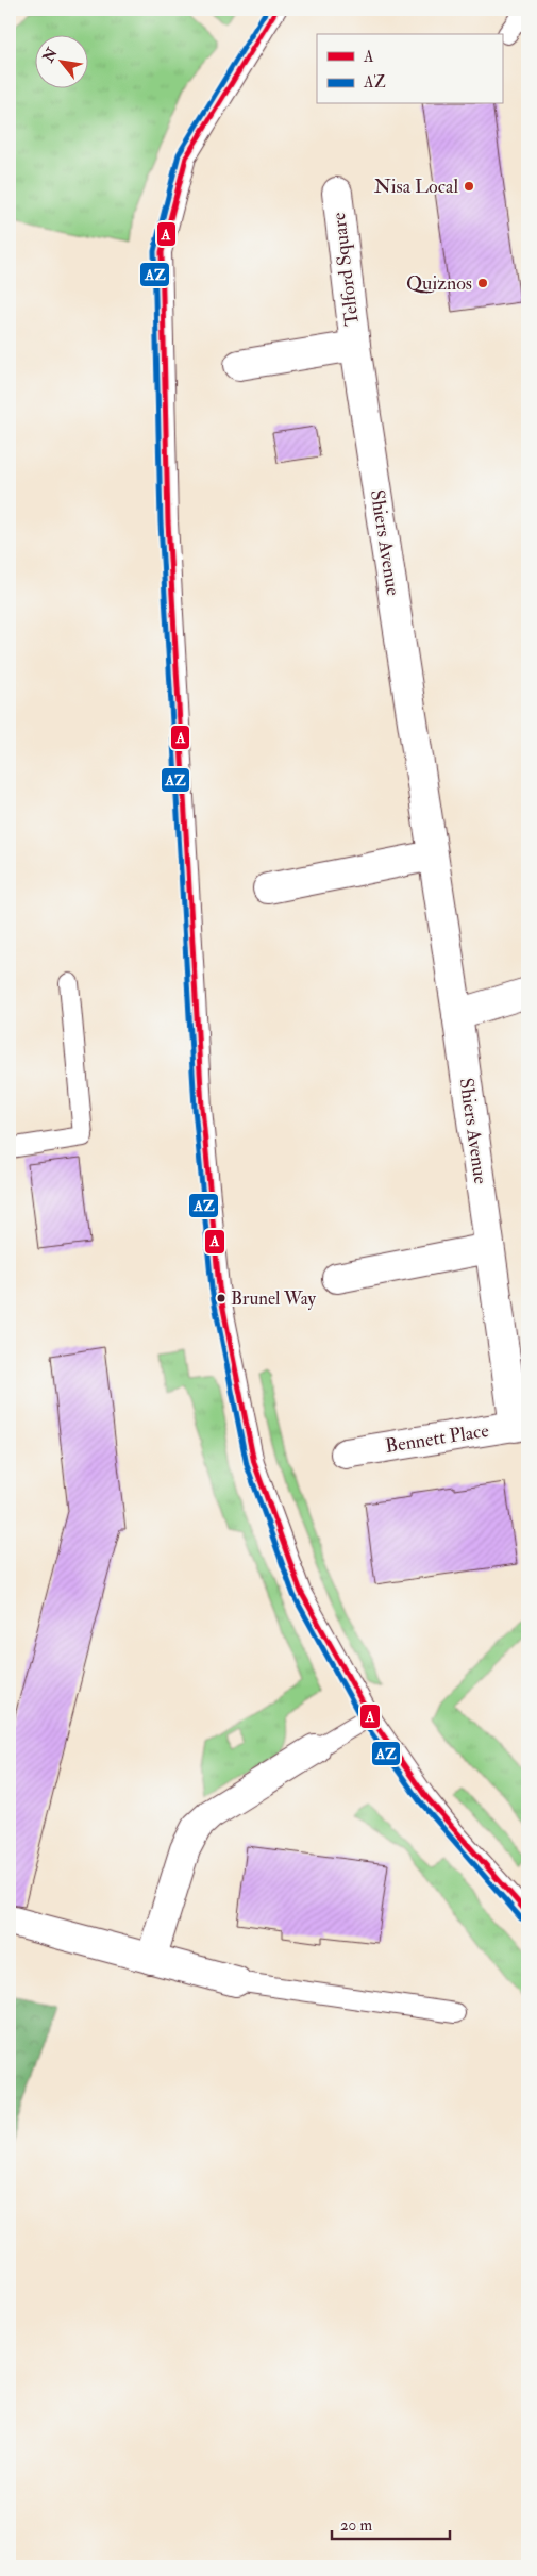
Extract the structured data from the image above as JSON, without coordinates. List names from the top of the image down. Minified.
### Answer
{"streets":{"street":["Telford Square","Shiers Avenue","Bennett Place"]},"crossings":[["Telford Square","Shiers Avenue"],["Shiers Avenue","Bennett Place"]],"places":["Nisa Local","Quiznos","Brunel Way"],"lines":["transit line A","transit line AZ"],"legend":["A","AZ"],"scale_bar":"20 m","north":"top left"}
